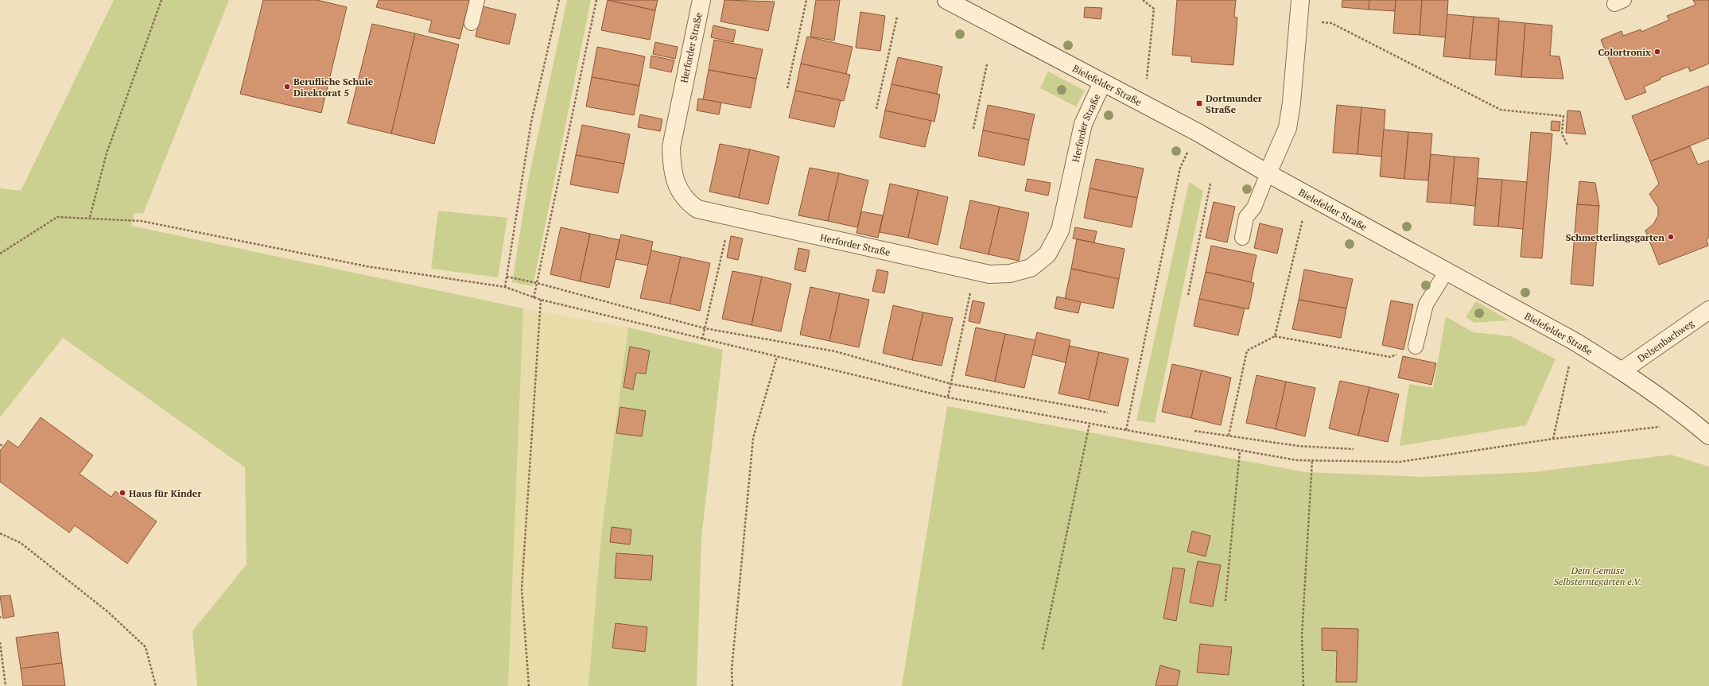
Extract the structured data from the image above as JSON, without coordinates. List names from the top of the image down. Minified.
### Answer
{"streets":{"street":["Herforder Straße","Bielefelder Straße","Delsenbachweg"]},"crossings":[["Herforder Straße","Bielefelder Straße"],["Bielefelder Straße","Delsenbachweg"]],"parks":["Dein Gemüse Selbsterntegärten e.V."],"places":{"other":["Colortronix","Berufliche Schule Direktorat 5","Schmetterlingsgarten","Haus für Kinder"],"transit":["Dortmunder Straße"]}}
